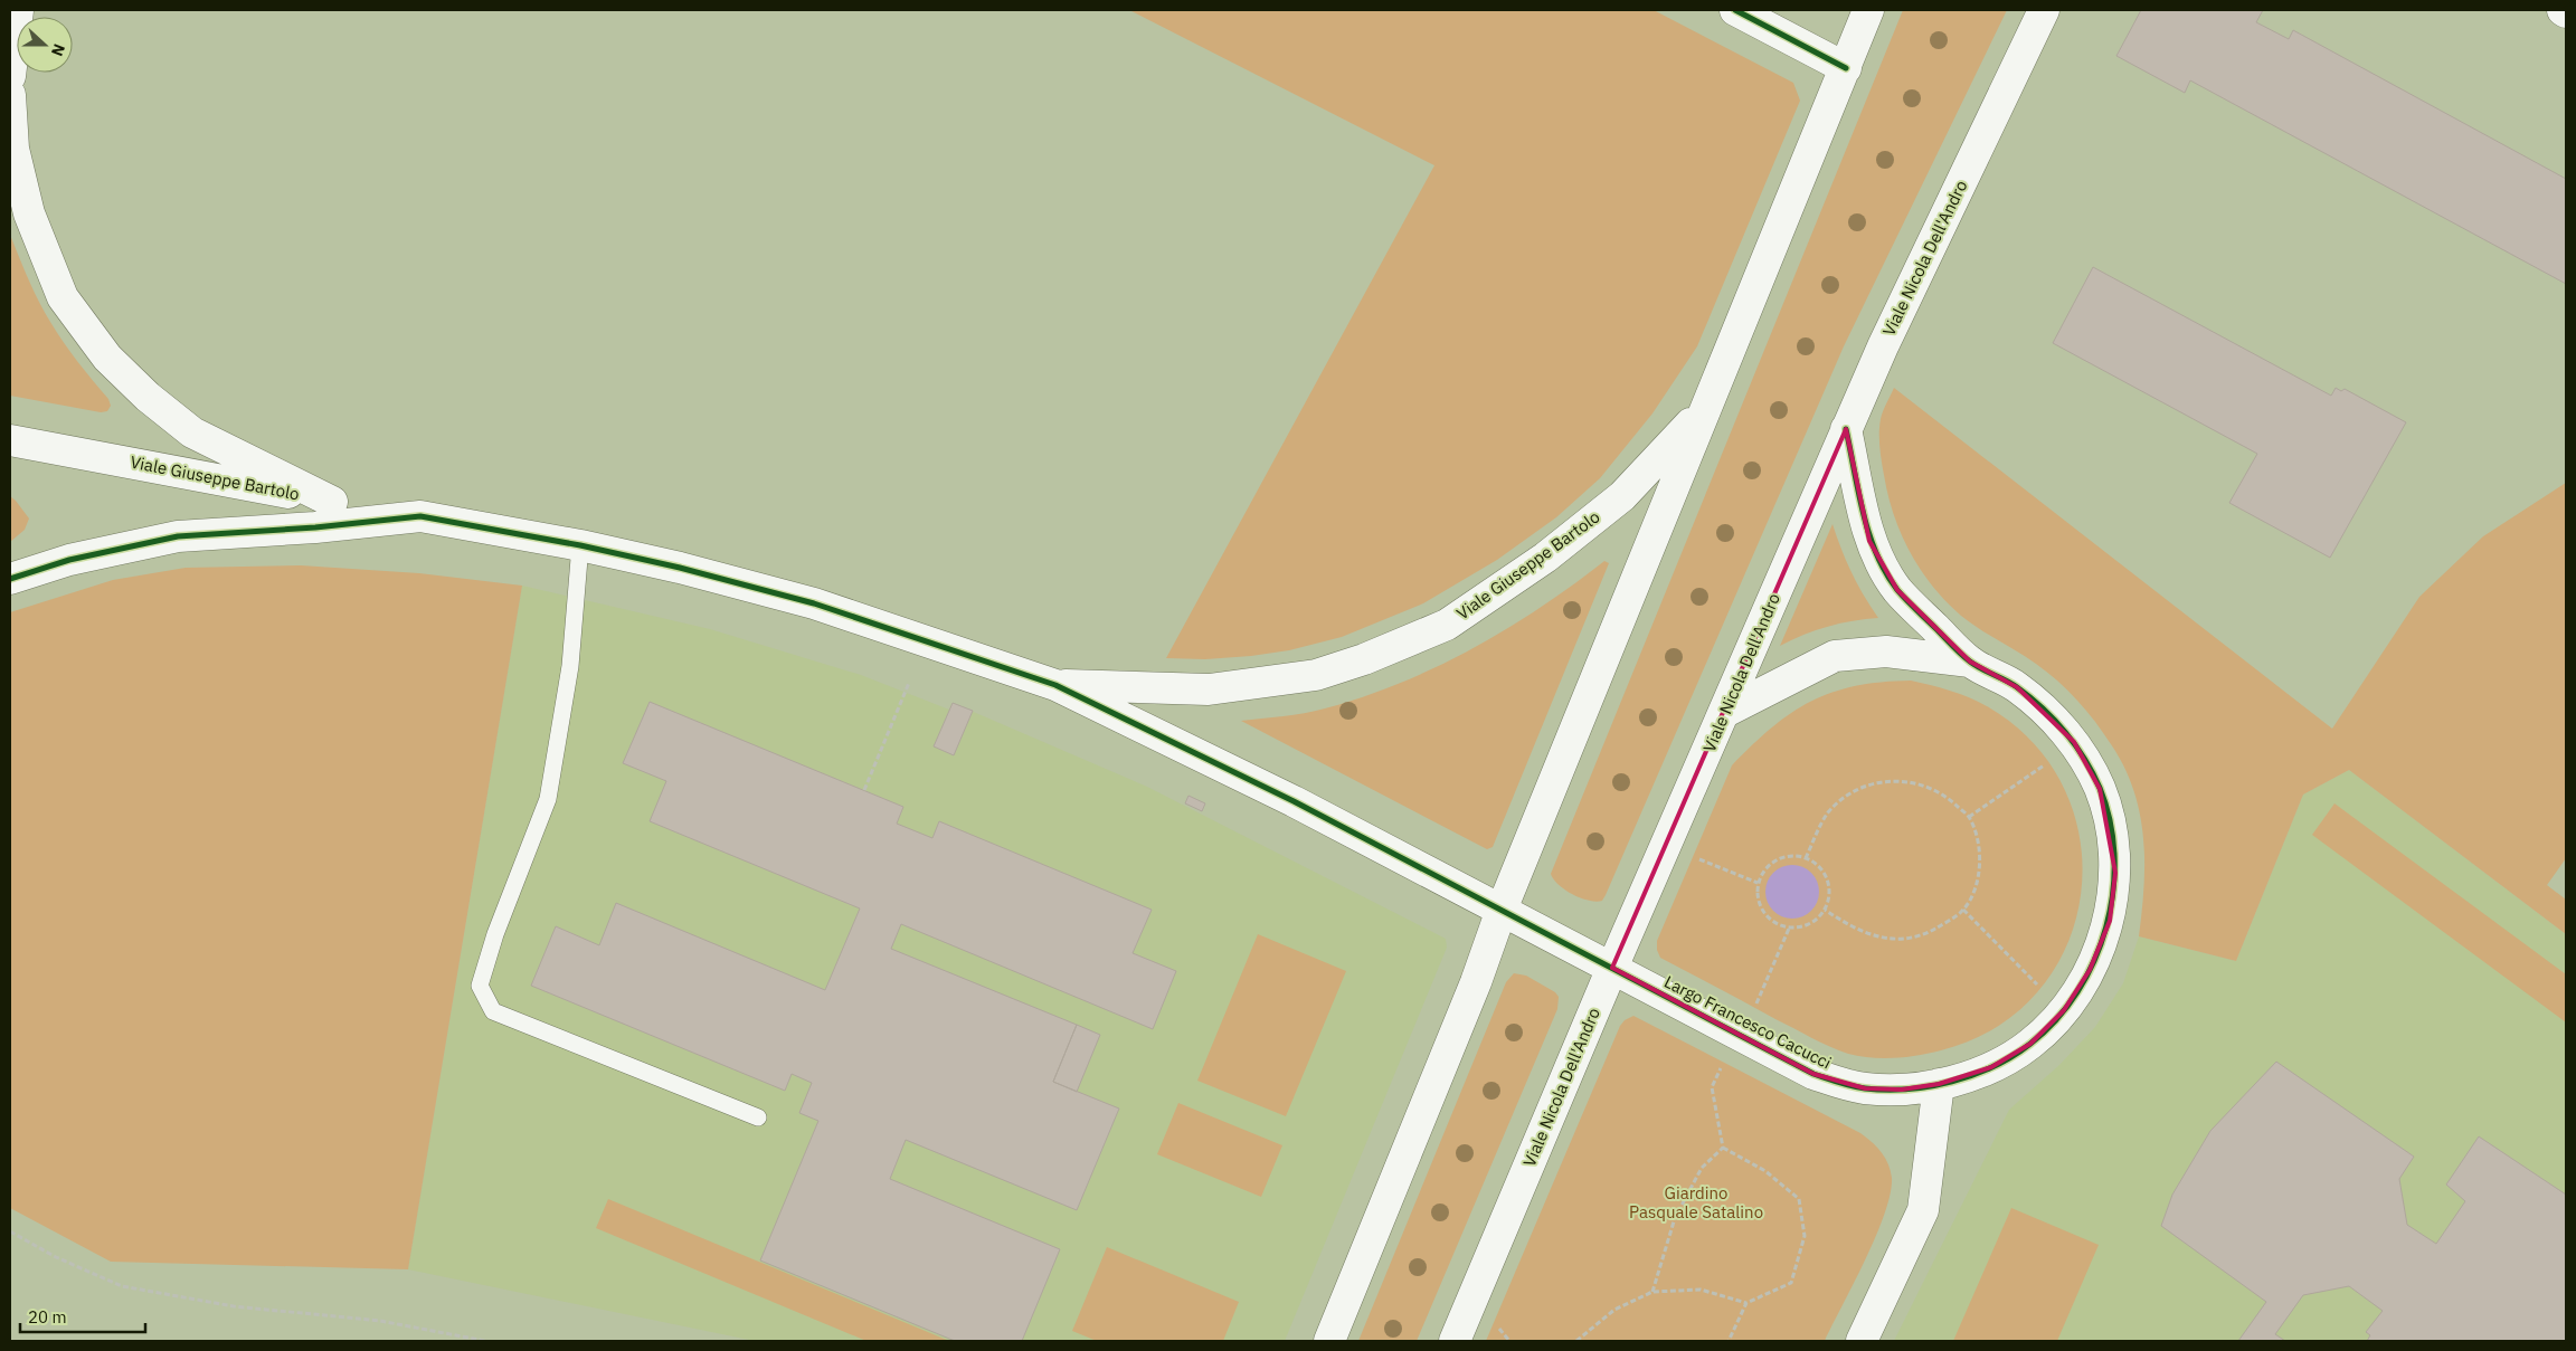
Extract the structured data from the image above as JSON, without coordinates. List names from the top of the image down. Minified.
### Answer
{"streets":{"street":["Viale Nicola Dell'Andro","Viale Giuseppe Bartolo","Largo Francesco Cacucci"]},"crossings":[["Viale Nicola Dell'Andro","Largo Francesco Cacucci"],["Viale Giuseppe Bartolo","Largo Francesco Cacucci"]],"parks":["Giardino Pasquale Satalino"],"scale_bar":"20 m","north":"right"}
